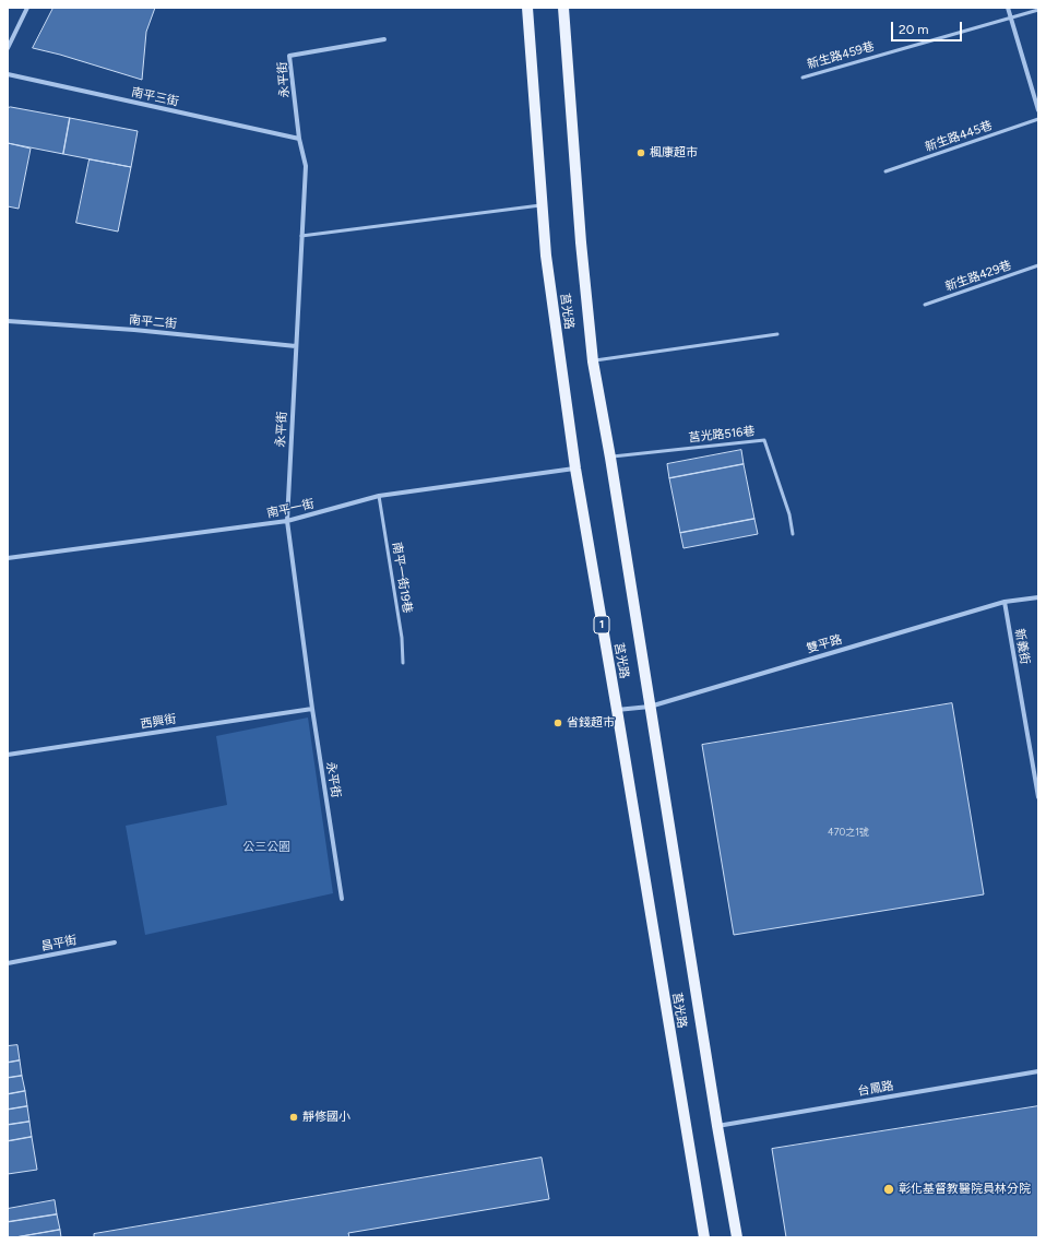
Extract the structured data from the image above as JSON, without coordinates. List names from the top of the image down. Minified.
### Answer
{"streets":{"main road":["莒光路","1"],"street":["永平街","南平三街","南平二街","南平一街","雙平路","新義街","西興街","昌平街","台鳳路"],"lane":["新生路459巷","新生路445巷","新生路429巷","莒光路516巷","南平一街19巷"]},"crossings":[["永平街","南平三街"],["永平街","南平二街"],["永平街","南平一街"],["永平街","西興街"],["莒光路","莒光路516巷"],["莒光路","南平一街"],["莒光路","雙平路"],["莒光路","台鳳路"],["南平一街","南平一街19巷"],["雙平路","新義街"]],"parks":["公三公園"],"places":["楓康超市","省錢超市","靜修國小","彰化基督教醫院員林分院"],"house_numbers":["470之1號"],"scale_bar":"20 m"}
